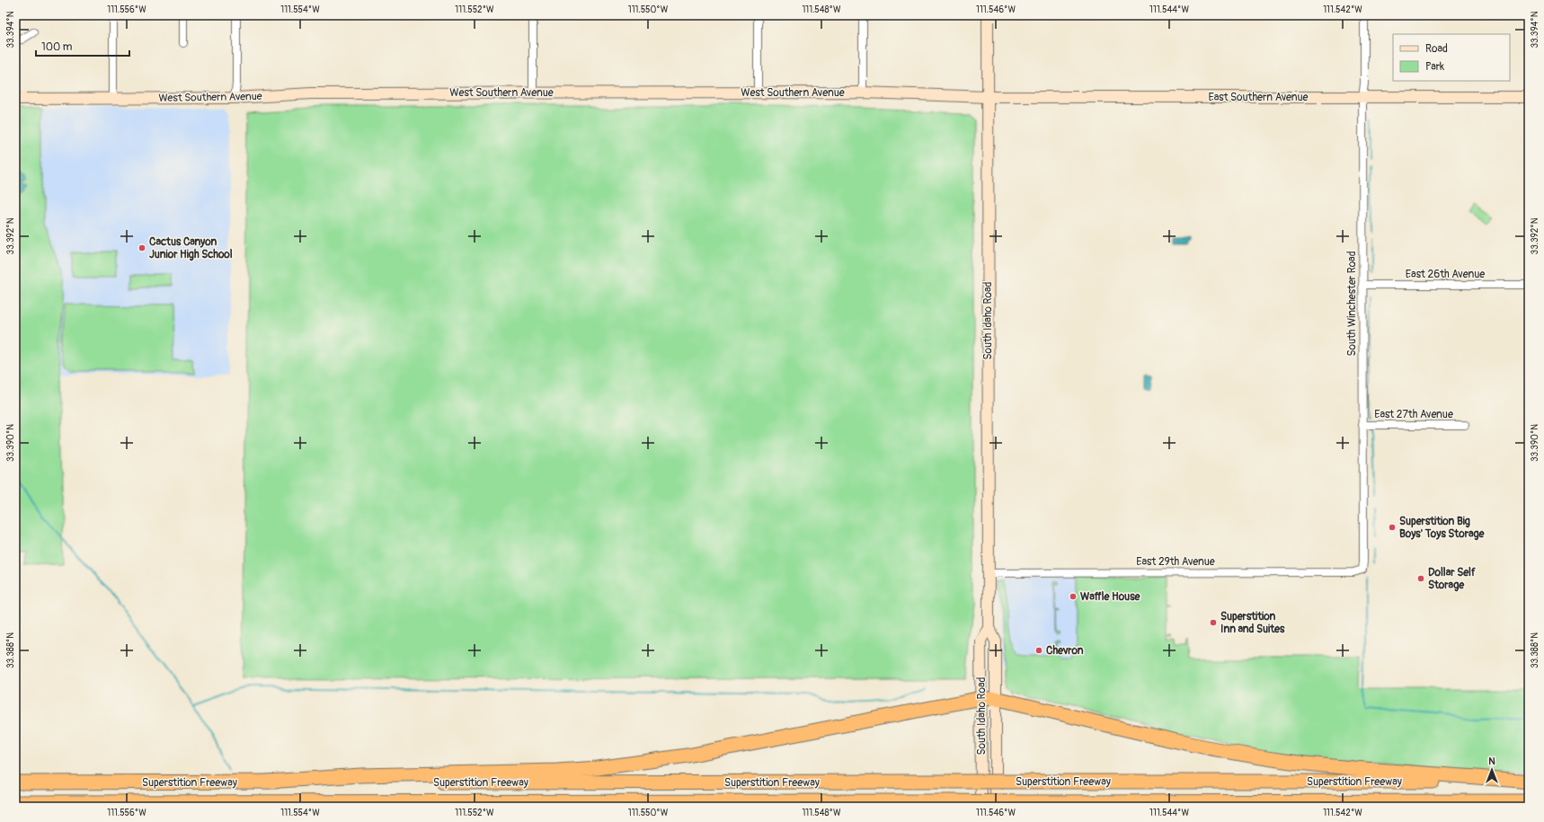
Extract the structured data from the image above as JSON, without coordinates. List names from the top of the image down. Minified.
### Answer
{"streets":{"highway":["Superstition Freeway"],"main road":["West Southern Avenue","East Southern Avenue","South Idaho Road"],"street":["East 26th Avenue","South Winchester Road","East 27th Avenue","East 29th Avenue"]},"crossings":[["West Southern Avenue","East Southern Avenue"],["West Southern Avenue","South Idaho Road"],["East Southern Avenue","South Winchester Road"],["East Southern Avenue","South Idaho Road"],["East 26th Avenue","South Winchester Road"],["South Winchester Road","East 27th Avenue"],["South Winchester Road","East 29th Avenue"],["South Idaho Road","East 29th Avenue"]],"places":["Cactus Canyon Junior High School","Superstition Big Boys' Toys Storage","Dollar Self Storage","Waffle House","Superstition Inn and Suites","Chevron"],"legend":["Road","Park"],"scale_bar":"100 m","north":"top","coordinates":["111.556°W","111.554°W","111.552°W","111.550°W","111.548°W","111.546°W","111.544°W","111.542°W","33.394°N","33.392°N","33.390°N","33.388°N"]}
